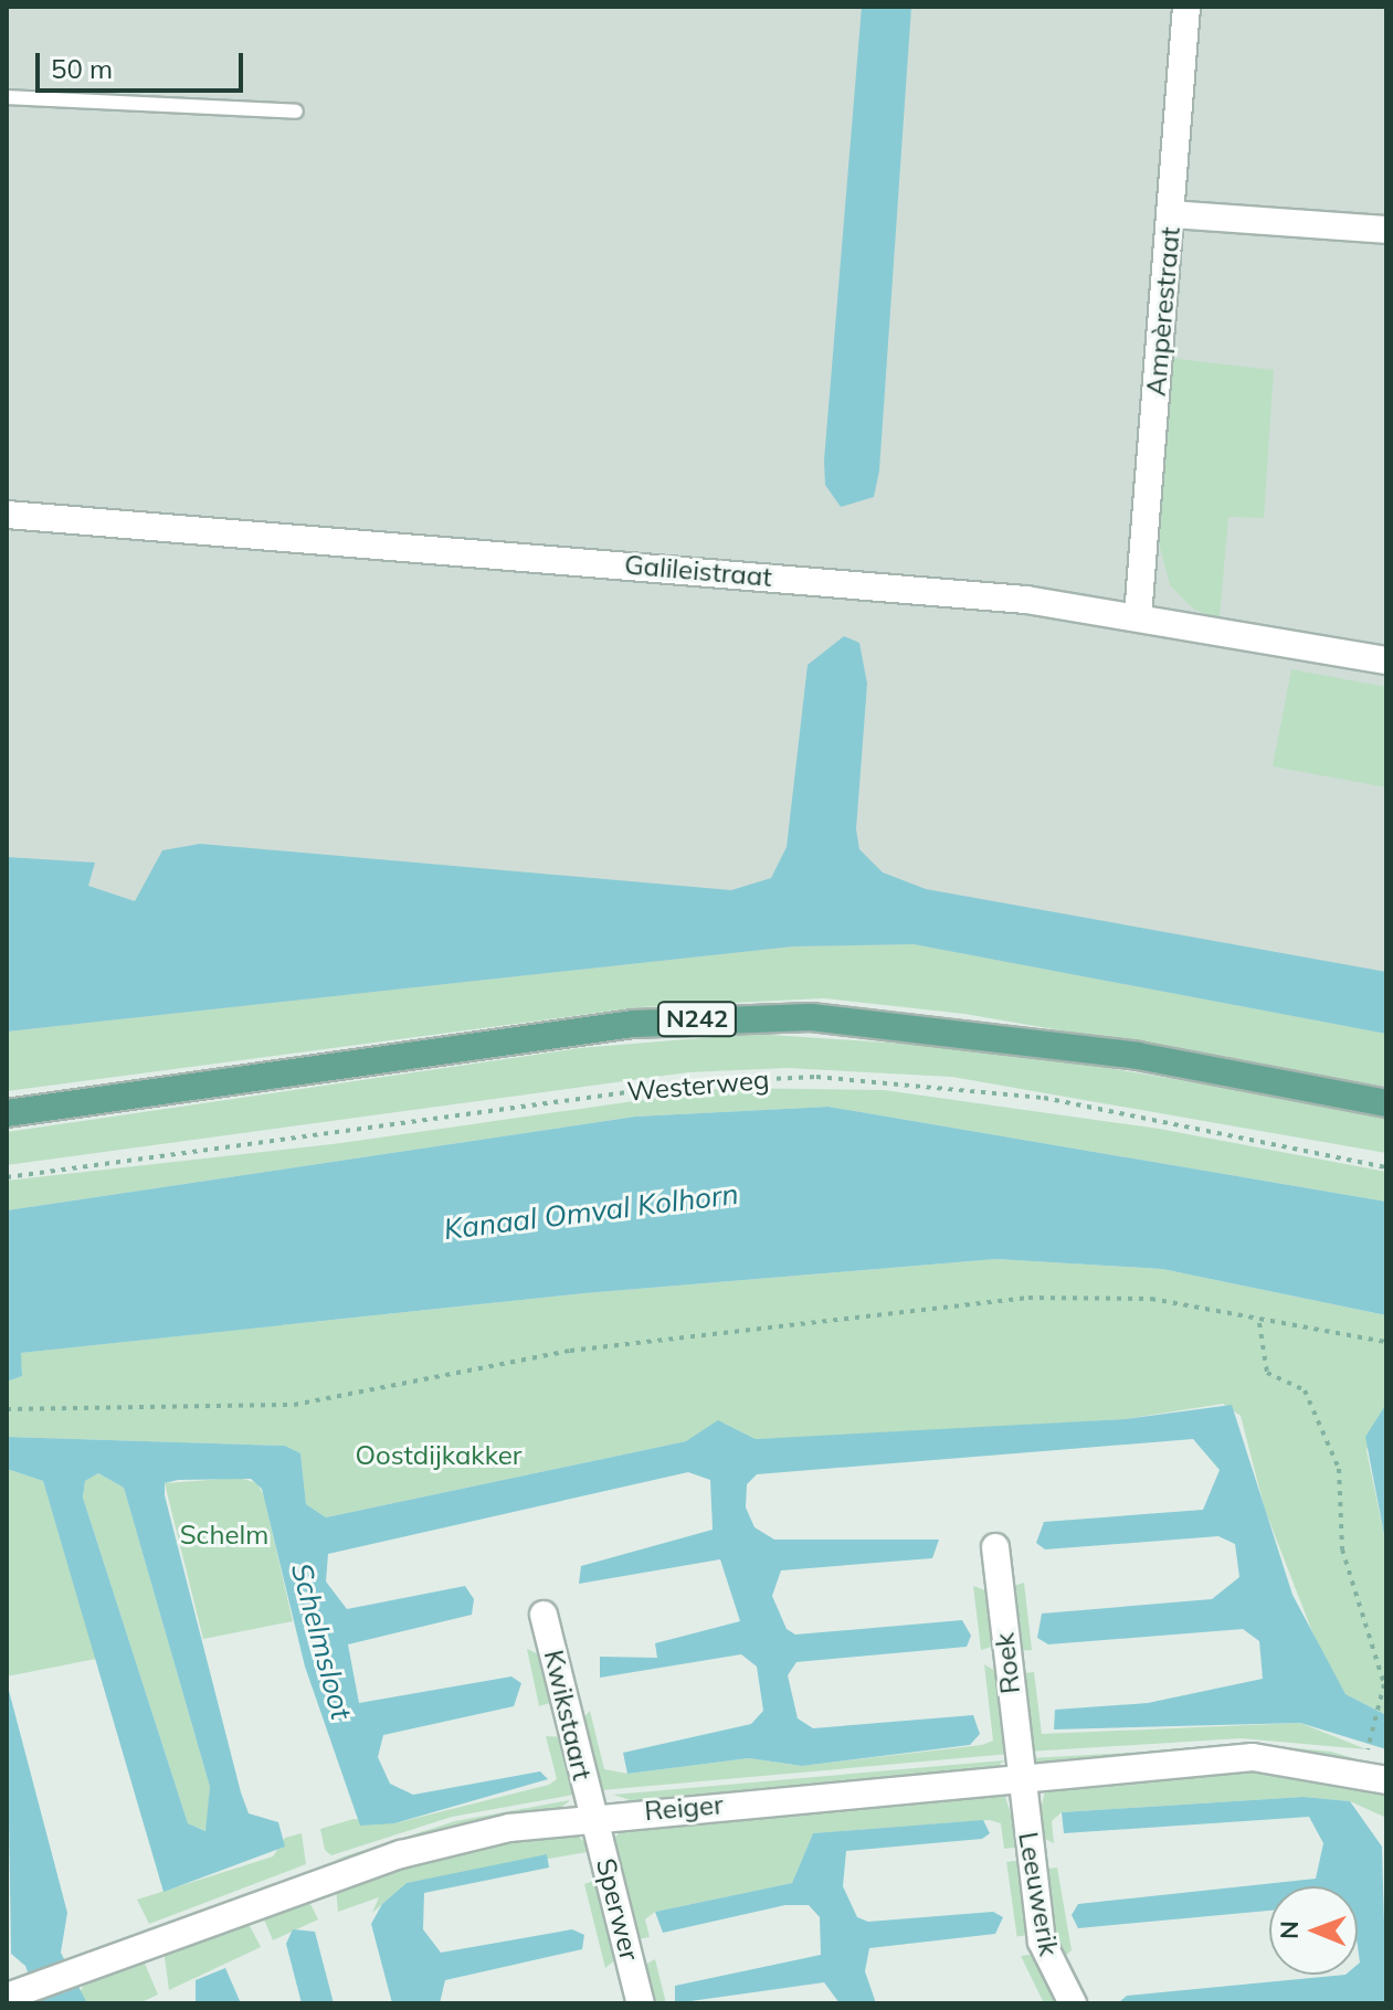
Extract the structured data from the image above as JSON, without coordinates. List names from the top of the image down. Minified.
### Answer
{"streets":{"main road":["N242"],"street":["Ampèrestraat","Galileistraat","Roek","Kwikstaart","Reiger","Leeuwerik","Sperwer"],"path":["Westerweg"]},"crossings":[["Ampèrestraat","Galileistraat"],["Roek","Reiger"],["Roek","Leeuwerik"],["Kwikstaart","Reiger"],["Kwikstaart","Sperwer"],["Reiger","Leeuwerik"],["Reiger","Sperwer"]],"water":["Kanaal Omval Kolhorn","Schelmsloot"],"parks":["Oostdijkakker","Schelm"],"scale_bar":"50 m","north":"left"}
